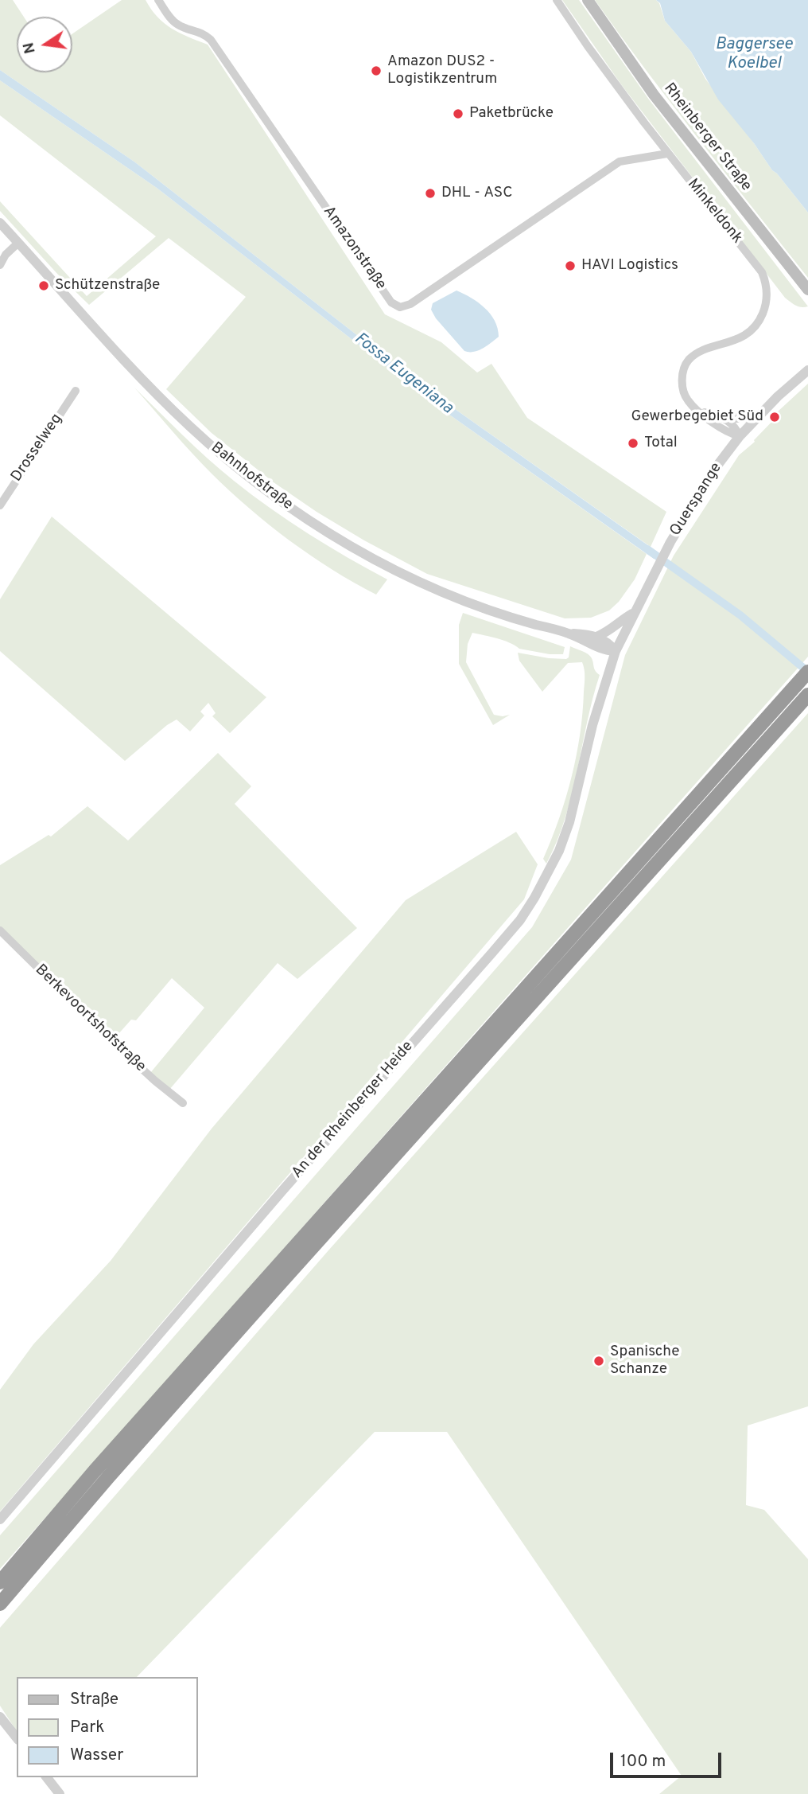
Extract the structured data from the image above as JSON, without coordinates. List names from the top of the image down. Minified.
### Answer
{"streets":{"main road":["Rheinberger Straße"],"street":["Minkeldonk","Amazonstraße","Drosselweg","Bahnhofstraße","Querspange","Berkevoortshofstraße","An der Rheinberger Heide"]},"crossings":[["Minkeldonk","Amazonstraße"],["Minkeldonk","Querspange"],["Bahnhofstraße","Querspange"],["Bahnhofstraße","An der Rheinberger Heide"],["Querspange","An der Rheinberger Heide"]],"water":["Baggersee Koelbel","Fossa Eugeniana"],"places":["Amazon DUS2 - Logistikzentrum","Paketbrücke","DHL - ASC","HAVI Logistics","Schützenstraße","Gewerbegebiet Süd","Total","Spanische Schanze"],"legend":["Straße","Park","Wasser"],"scale_bar":"100 m","north":"left"}
